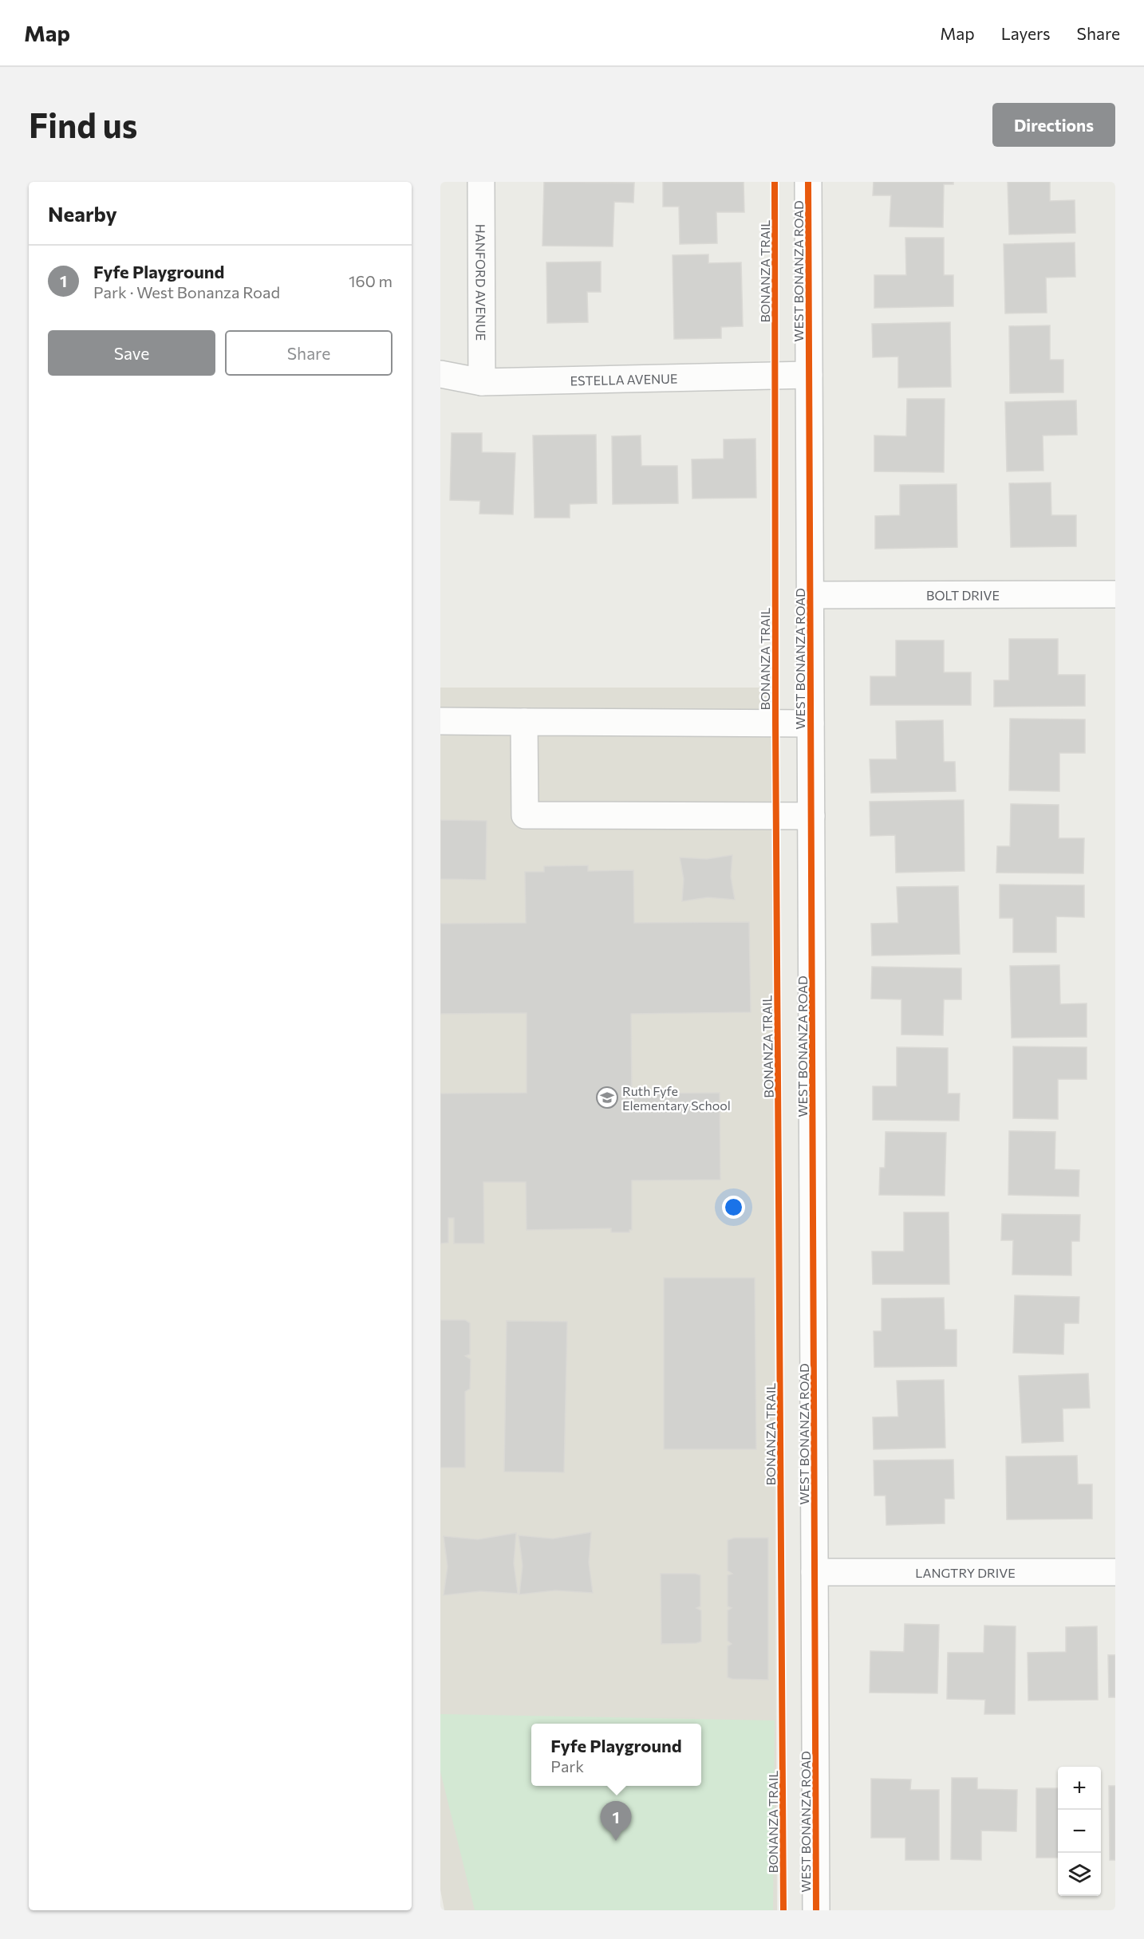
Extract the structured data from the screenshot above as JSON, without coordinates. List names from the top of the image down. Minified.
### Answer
{"streets":{"street":["WEST BONANZA ROAD","HANFORD AVENUE","ESTELLA AVENUE","BOLT DRIVE","LANGTRY DRIVE"],"cycle path":["BONANZA TRAIL"]},"crossings":[["WEST BONANZA ROAD","ESTELLA AVENUE"],["WEST BONANZA ROAD","BOLT DRIVE"],["WEST BONANZA ROAD","LANGTRY DRIVE"],["HANFORD AVENUE","ESTELLA AVENUE"]],"places":{"school or university":["Ruth Fyfe Elementary School"]},"page":{"header":"Map","nav":["Map","Layers","Share"],"buttons":["Directions",["Save","Share"]],"title":"Find us","heading":"Nearby","list":[{"mark":"1","name":"Fyfe Playground","note":"Park · West Bonanza Road","value":"160 m"}],"popup":["Fyfe Playground","Park"],"map_buttons":["+","−"],"pins":"1"}}
